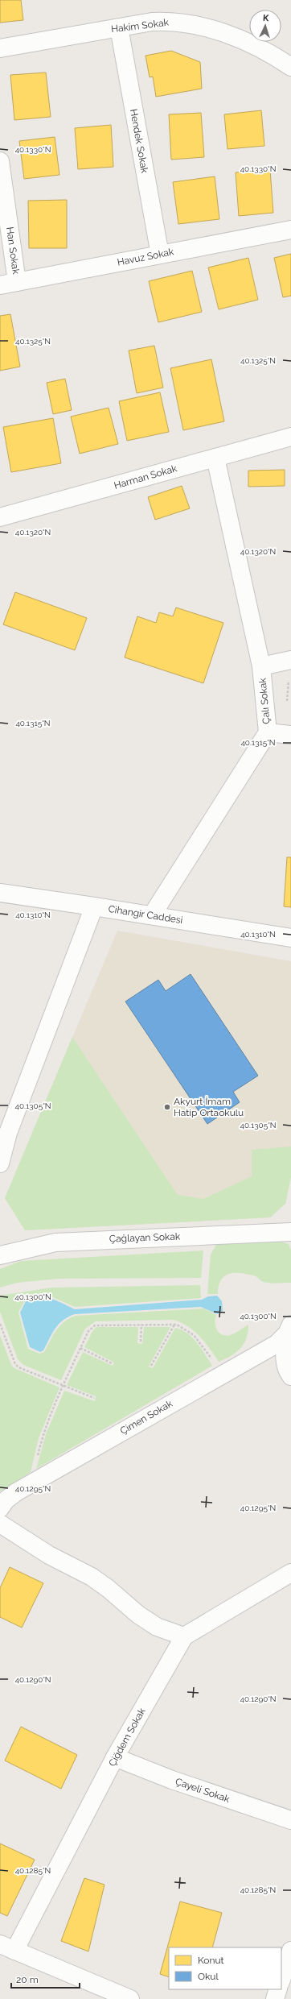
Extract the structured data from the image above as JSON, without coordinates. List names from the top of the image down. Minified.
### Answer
{"streets":{"street":["Hakim Sokak","Hendek Sokak","Han Sokak","Havuz Sokak","Harman Sokak","Çalı Sokak","Cihangir Caddesi","Çağlayan Sokak","Çimen Sokak","Çiğdem Sokak","Çayeli Sokak"]},"crossings":[["Hakim Sokak","Hendek Sokak"],["Hendek Sokak","Havuz Sokak"],["Han Sokak","Havuz Sokak"],["Harman Sokak","Çalı Sokak"],["Çalı Sokak","Cihangir Caddesi"],["Çiğdem Sokak","Çayeli Sokak"]],"places":["Akyurt İmam Hatip Ortaokulu"],"legend":["Konut","Okul"],"scale_bar":"20 m","north":"top","coordinates":["40.1330°N","40.1325°N","40.1320°N","40.1315°N","40.1310°N","40.1305°N","40.1300°N","40.1295°N","40.1290°N","40.1285°N"]}
